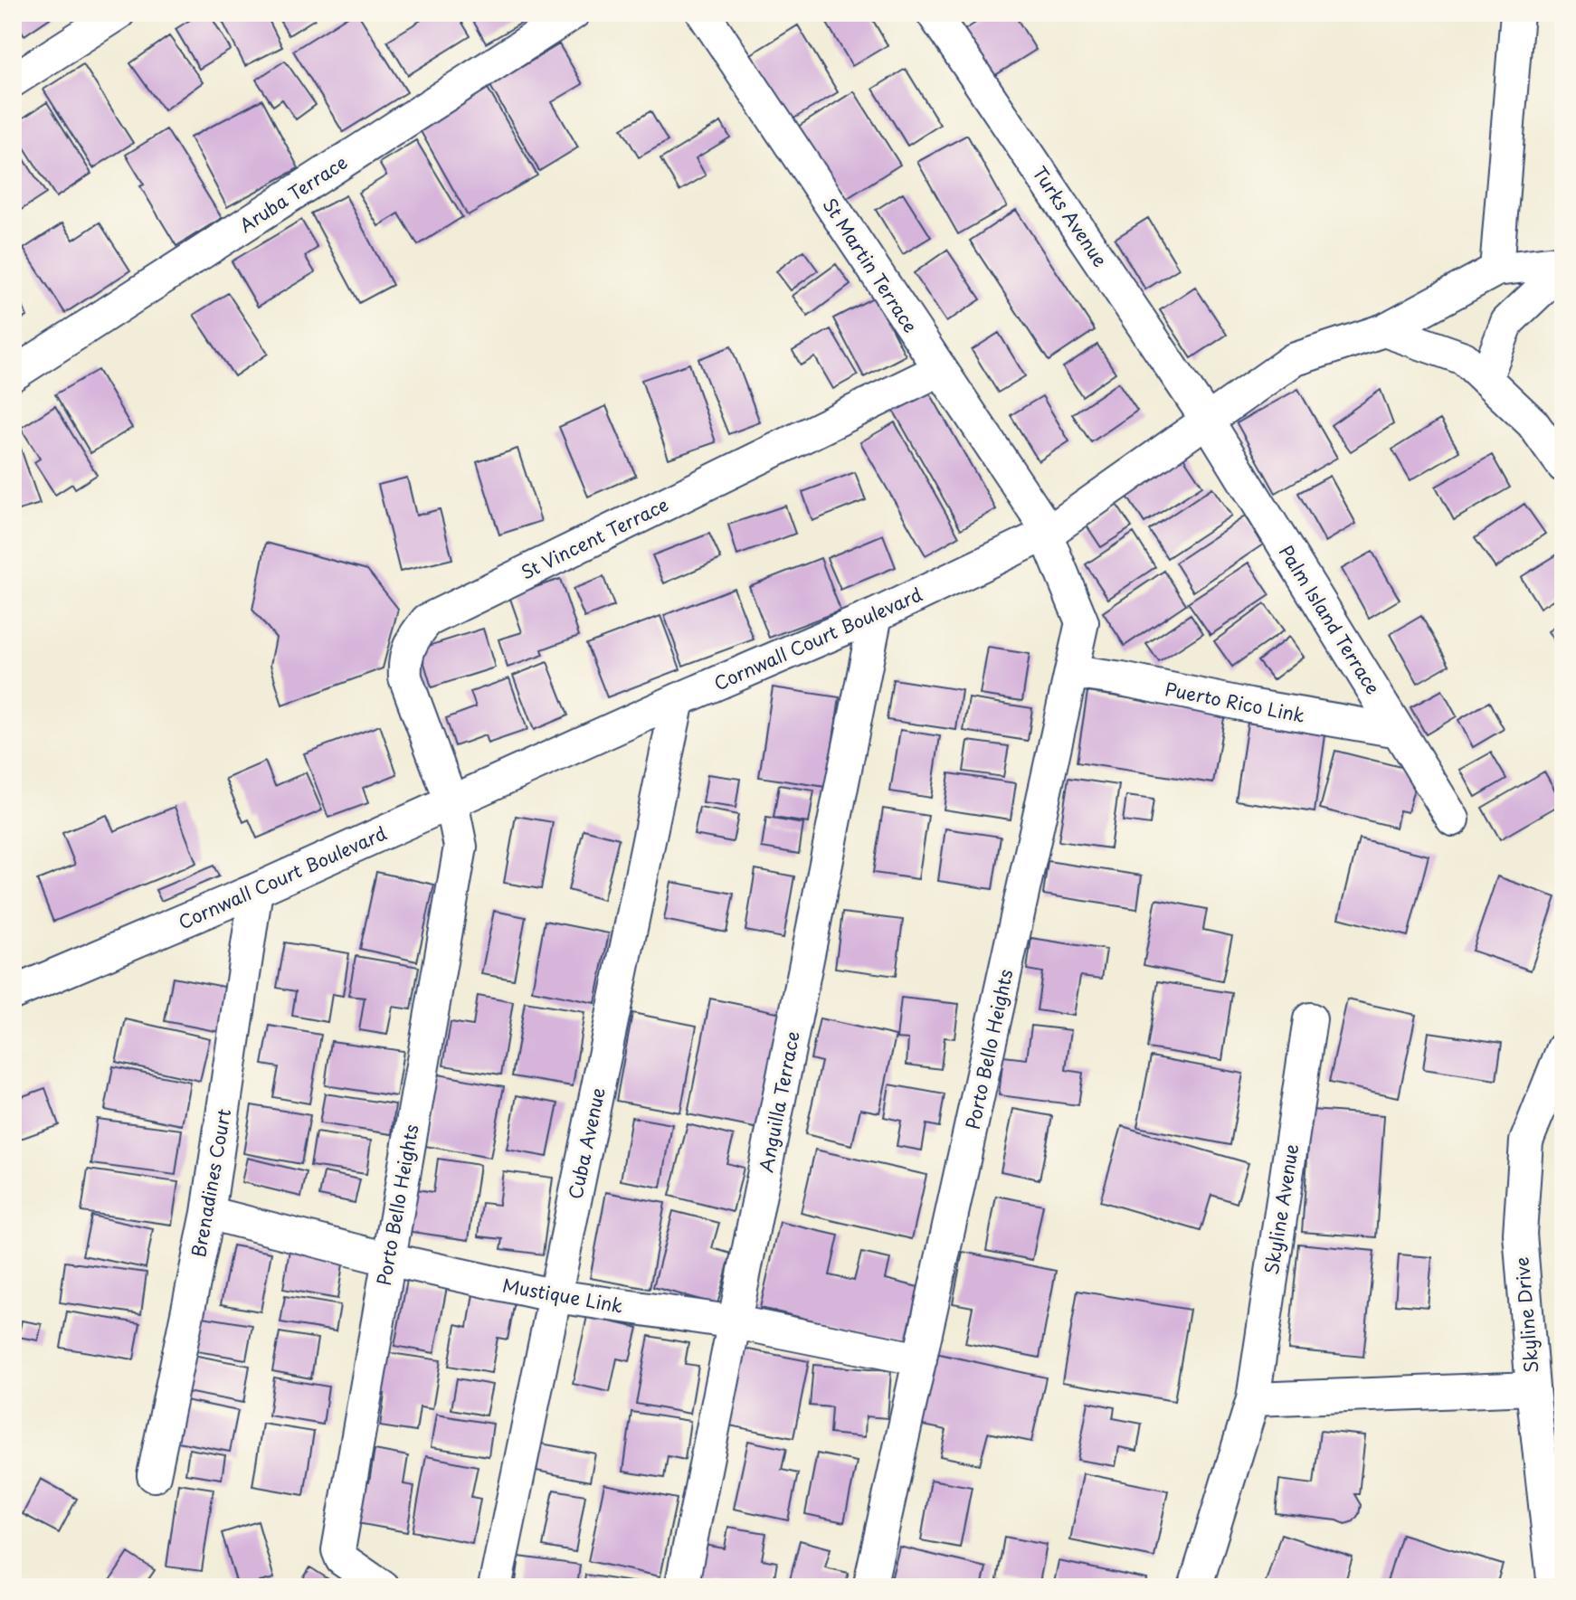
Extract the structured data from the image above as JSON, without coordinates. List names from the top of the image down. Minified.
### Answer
{"streets":{"street":["Aruba Terrace","Turks Avenue","St Martin Terrace","St Vincent Terrace","Palm Island Terrace","Cornwall Court Boulevard","Puerto Rico Link","Porto Bello Heights","Anguilla Terrace","Cuba Avenue","Brenadines Court","Skyline Avenue","Mustique Link","Skyline Drive"]},"crossings":[["Turks Avenue","Palm Island Terrace"],["Turks Avenue","Cornwall Court Boulevard"],["St Martin Terrace","St Vincent Terrace"],["St Martin Terrace","Cornwall Court Boulevard"],["St Martin Terrace","Porto Bello Heights"],["St Vincent Terrace","Cornwall Court Boulevard"],["St Vincent Terrace","Porto Bello Heights"],["Palm Island Terrace","Cornwall Court Boulevard"],["Palm Island Terrace","Puerto Rico Link"],["Cornwall Court Boulevard","Porto Bello Heights"],["Cornwall Court Boulevard","Anguilla Terrace"],["Cornwall Court Boulevard","Cuba Avenue"],["Cornwall Court Boulevard","Brenadines Court"],["Puerto Rico Link","Porto Bello Heights"],["Porto Bello Heights","Mustique Link"],["Anguilla Terrace","Mustique Link"],["Cuba Avenue","Mustique Link"],["Brenadines Court","Mustique Link"]]}
